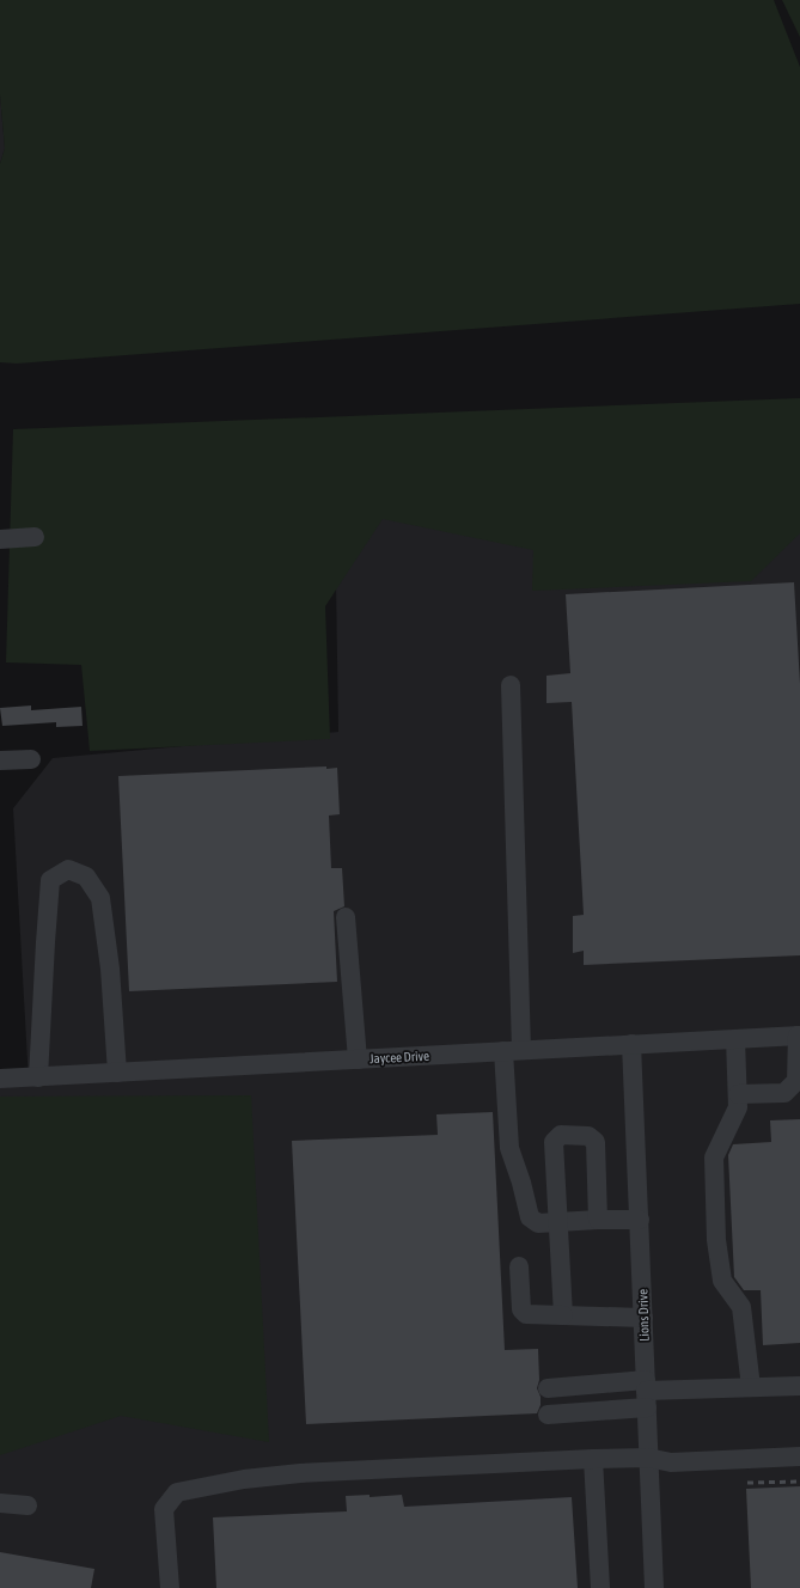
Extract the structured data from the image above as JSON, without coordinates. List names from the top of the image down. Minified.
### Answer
{"streets":{"street":["Jaycee Drive","Lions Drive"]},"crossings":[["Jaycee Drive","Lions Drive"]]}
